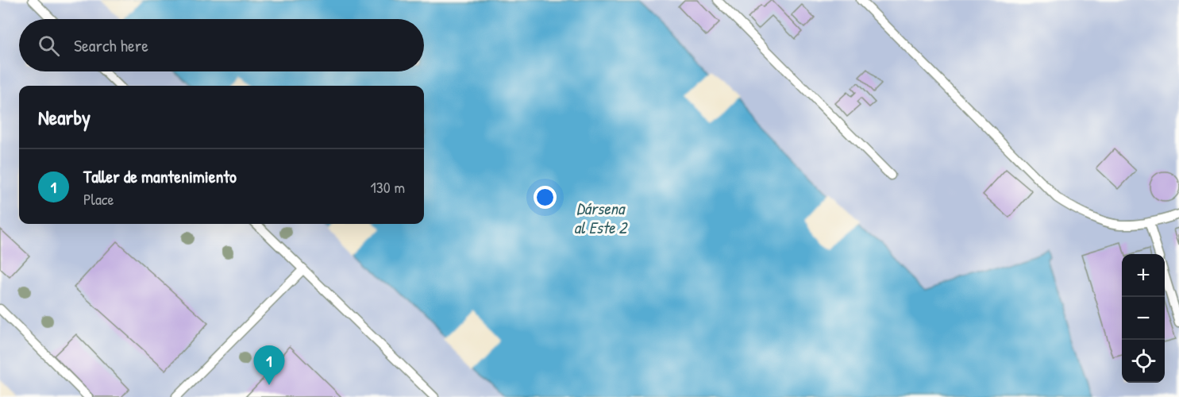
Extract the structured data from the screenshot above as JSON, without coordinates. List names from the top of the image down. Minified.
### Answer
{"water":["Dársena al Este 2"],"page":{"search":"Search here","heading":"Nearby","list":[{"mark":"1","name":"Taller de mantenimiento","note":"Place","value":"130 m"}],"map_buttons":["+","−"],"pins":"1"}}
